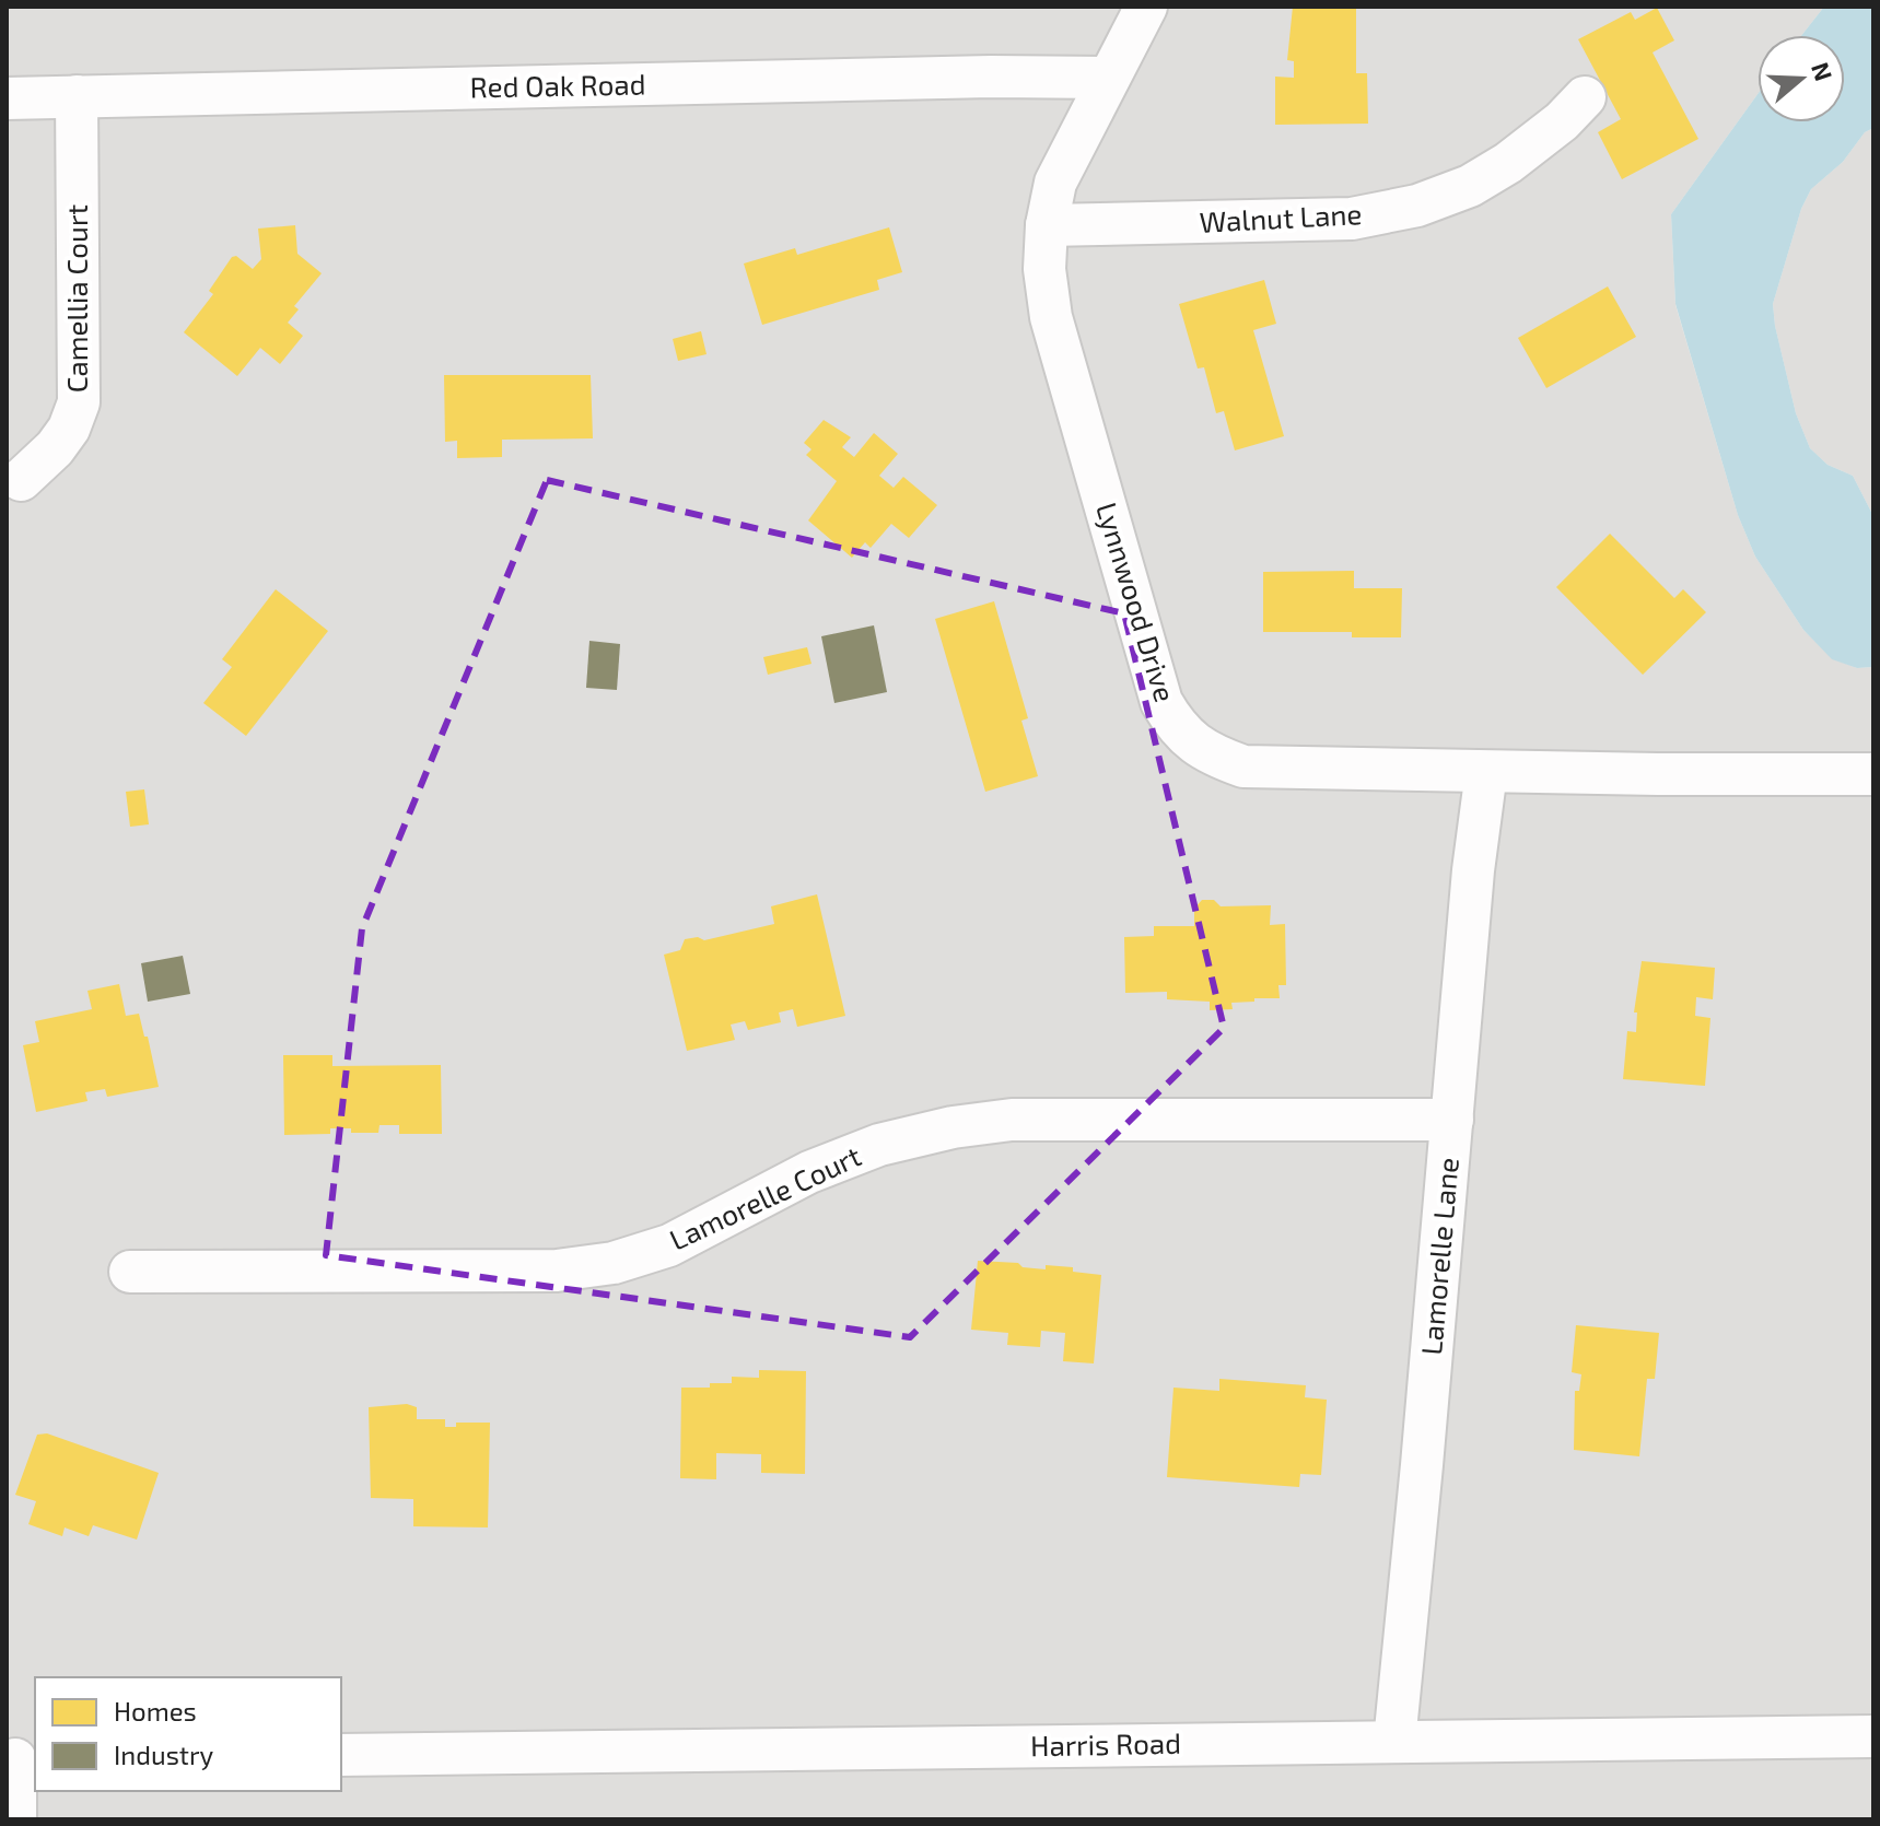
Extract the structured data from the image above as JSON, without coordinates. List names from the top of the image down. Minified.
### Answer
{"streets":{"street":["Red Oak Road","Walnut Lane","Camellia Court","Lynnwood Drive","Lamorelle Court","Lamorelle Lane","Harris Road"]},"crossings":[["Red Oak Road","Camellia Court"],["Red Oak Road","Lynnwood Drive"],["Walnut Lane","Lynnwood Drive"],["Lynnwood Drive","Lamorelle Lane"],["Lamorelle Court","Lamorelle Lane"],["Lamorelle Lane","Harris Road"]],"legend":["Homes","Industry"],"north":"right"}
